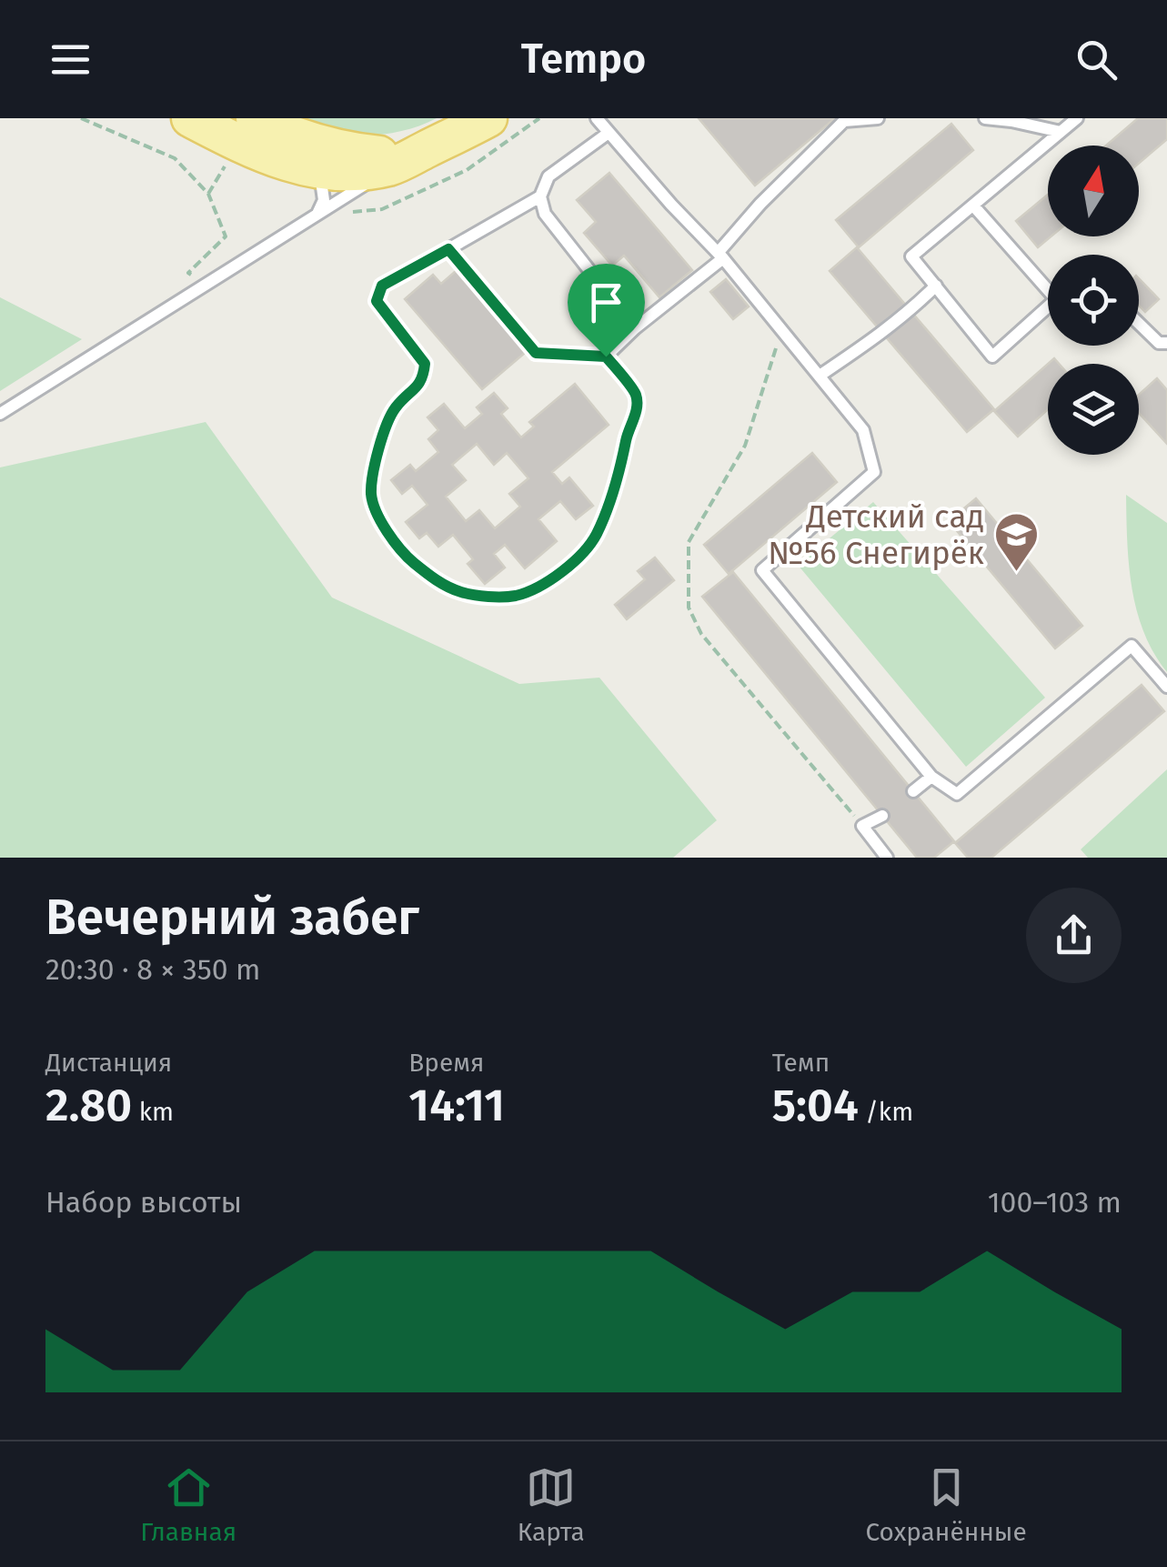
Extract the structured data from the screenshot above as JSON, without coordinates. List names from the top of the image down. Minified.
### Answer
{"places":{"school or university":["Детский сад №56 Снегирёк"]},"north":"top","page":{"header":"Tempo","heading":["Вечерний забег","20:30 · 8 × 350 m"],"stats":[["Дистанция","2.80 km"],["Время","14:11"],["Темп","5:04 /km"]],"chart":["Набор высоты","100–103 m"],"tabs":["Главная","Карта","Сохранённые"]}}
